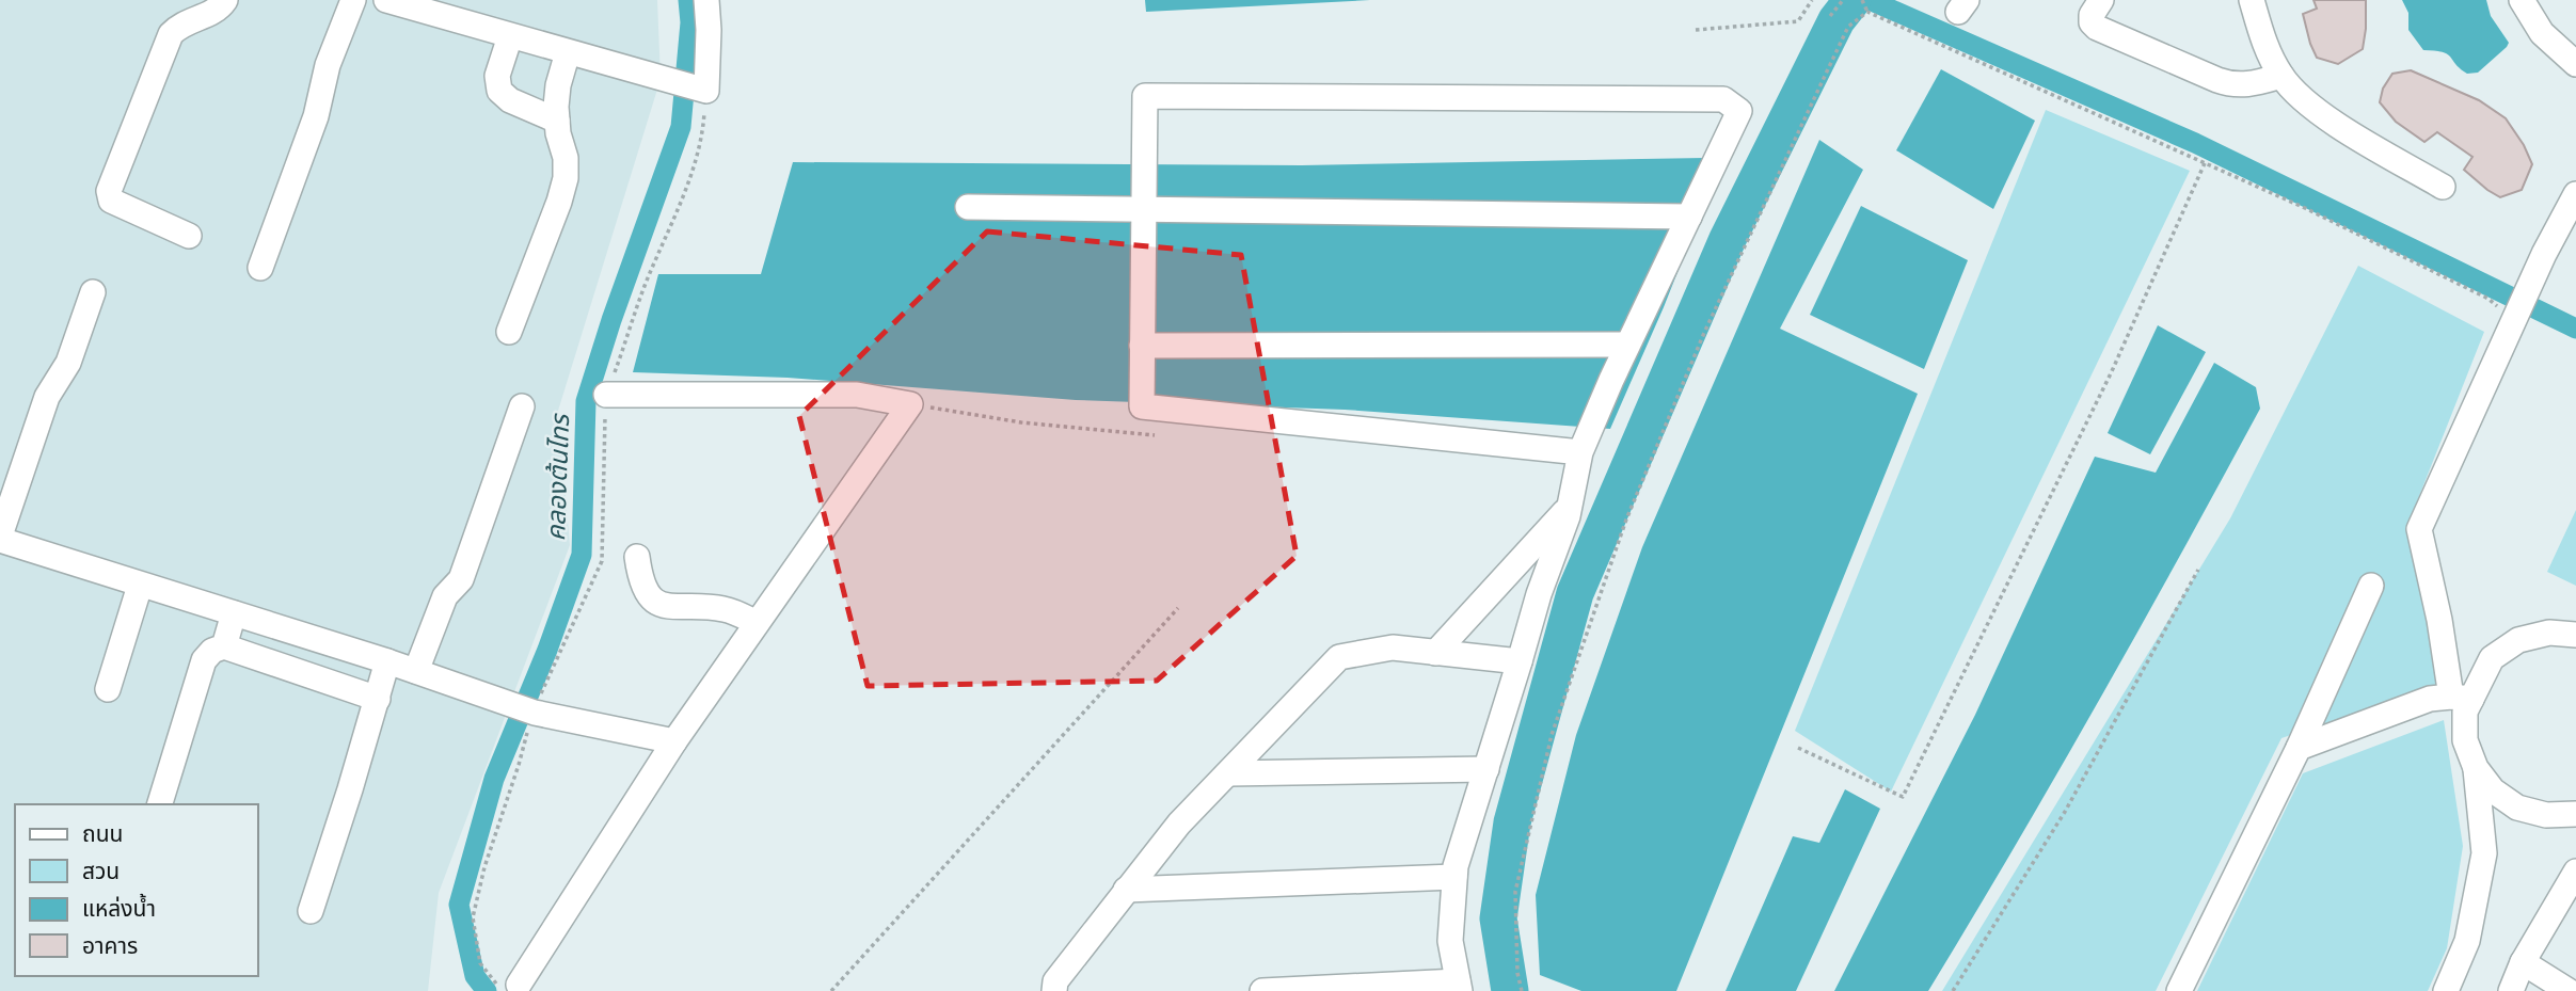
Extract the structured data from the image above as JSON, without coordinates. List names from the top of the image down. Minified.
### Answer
{"water":["คลองต้นไทร"],"legend":["ถนน","สวน","แหล่งน้ำ","อาคาร"]}
